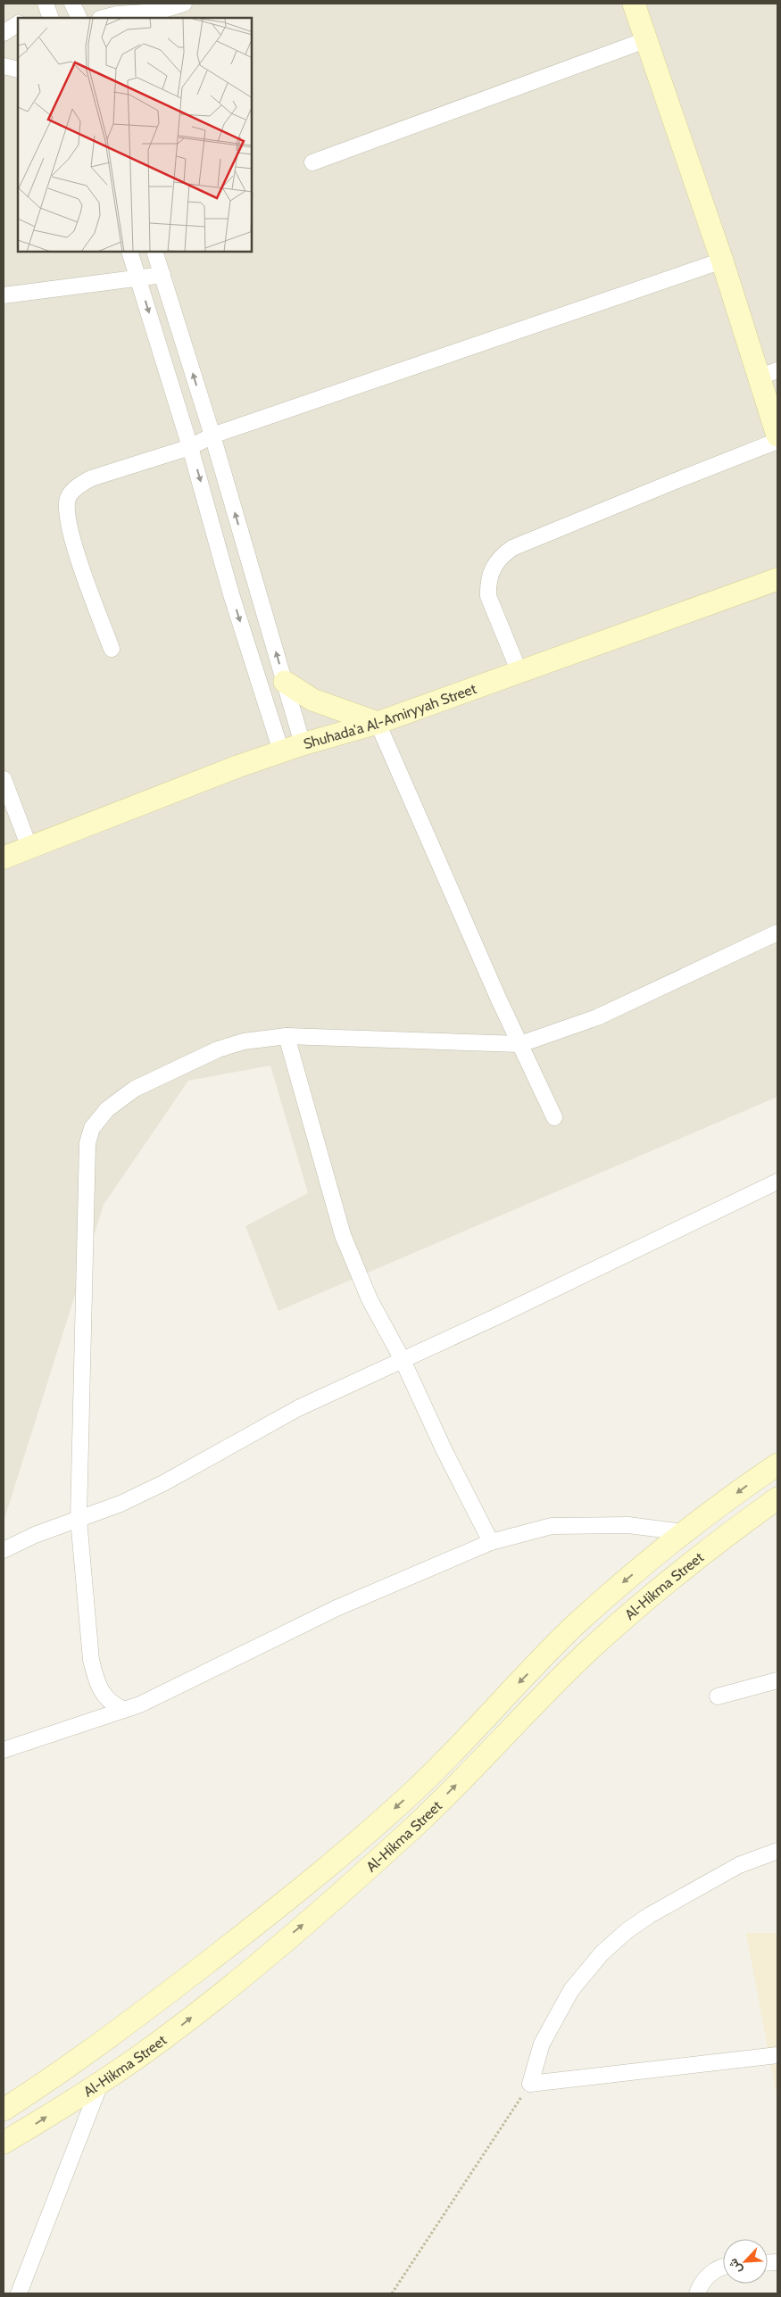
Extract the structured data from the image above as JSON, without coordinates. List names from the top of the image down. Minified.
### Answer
{"streets":{"street":["Shuhada'a Al-Amiryyah Street","Al-Hikma Street"]},"north":"bottom left"}
